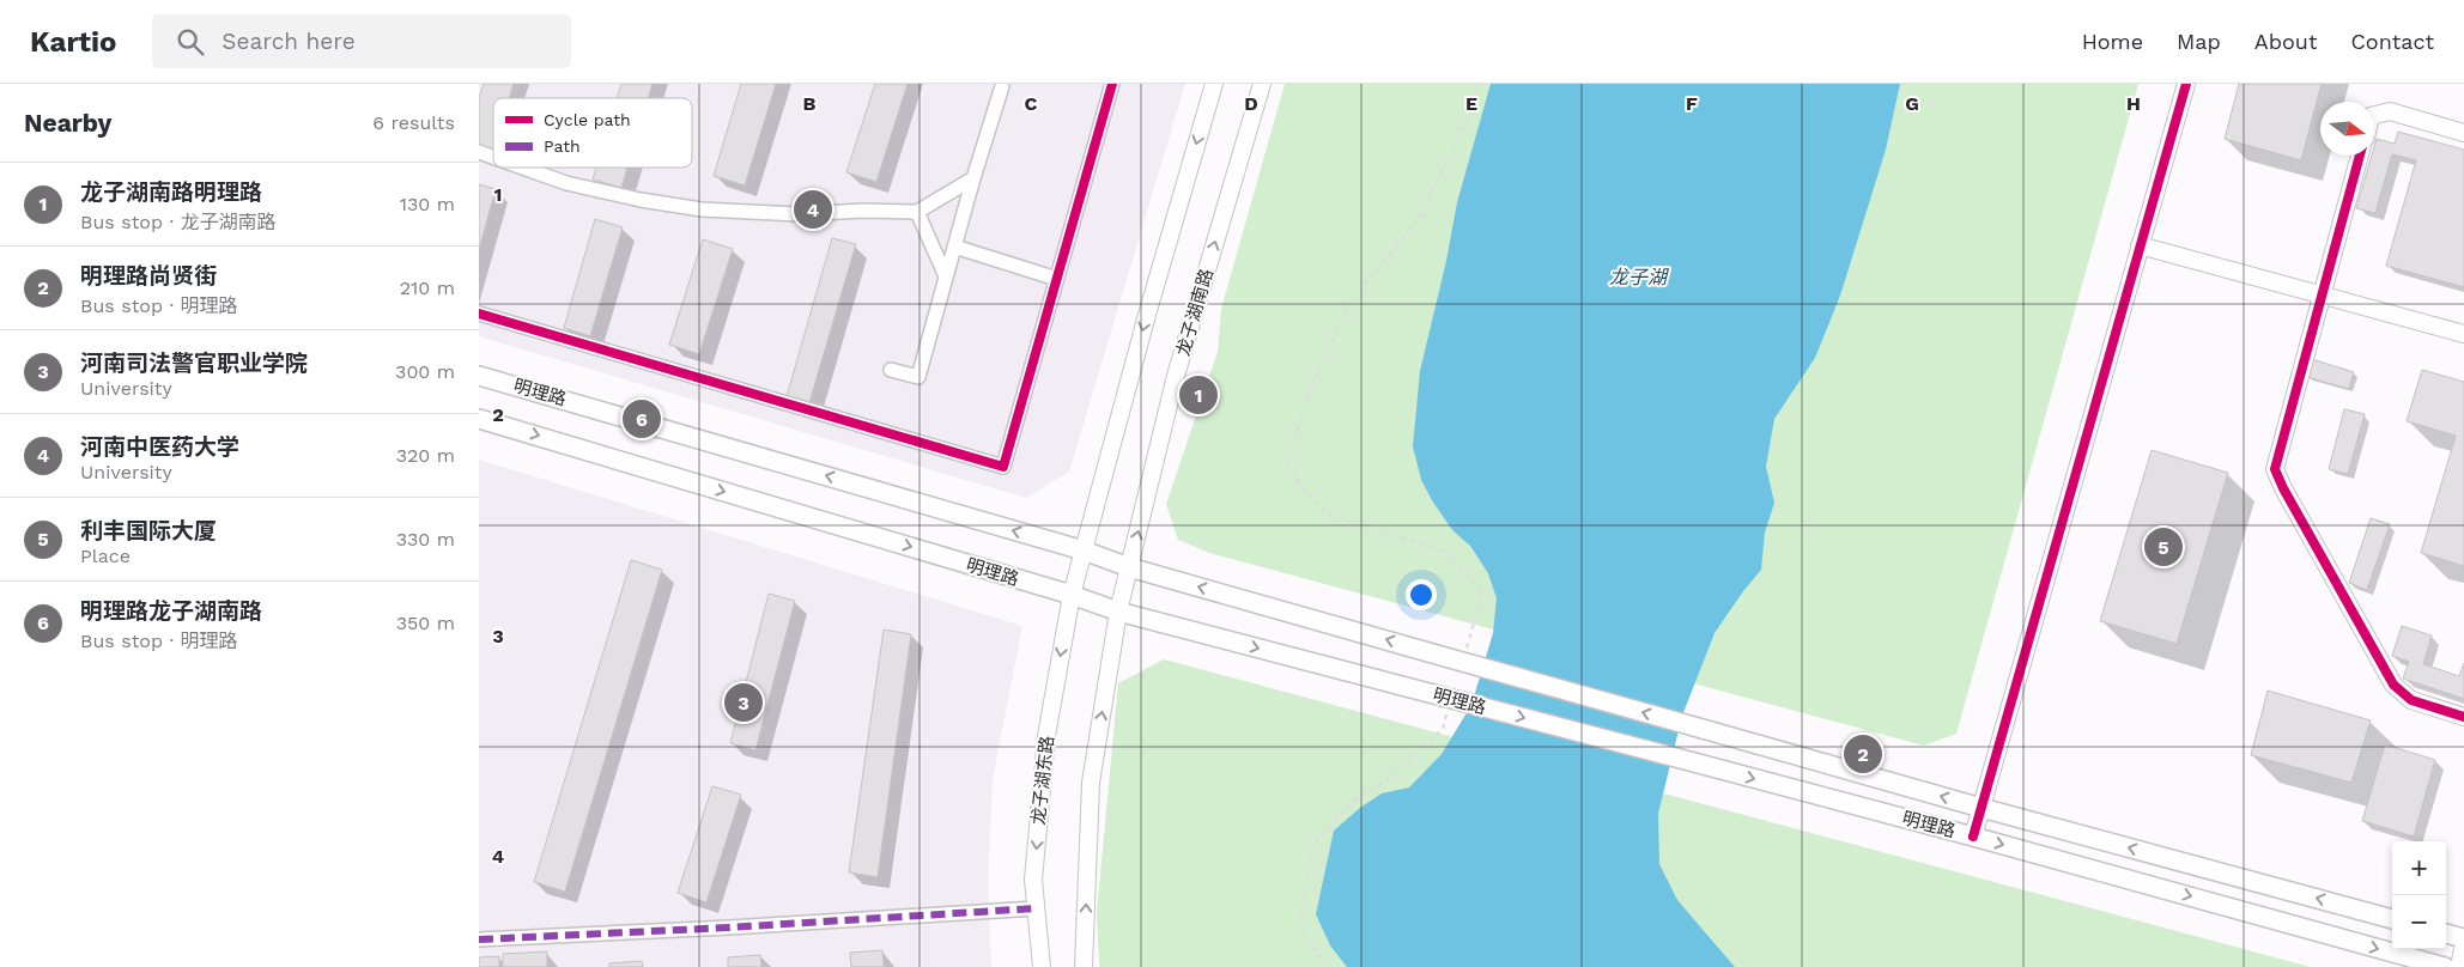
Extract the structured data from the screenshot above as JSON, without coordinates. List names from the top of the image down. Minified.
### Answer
{"streets":{"main road":["明理路"],"street":["龙子湖南路","龙子湖东路"]},"crossings":[["龙子湖南路","明理路"],["明理路","龙子湖东路"]],"water":["龙子湖"],"legend":["Cycle path","Path"],"north":"right","page":{"header":"Kartio","search":"Search here","nav":["Home","Map","About","Contact"],"heading":["Nearby","6 results"],"list":[{"mark":"1","name":"龙子湖南路明理路","note":"Bus stop · 龙子湖南路","value":"130 m"},{"mark":"2","name":"明理路尚贤街","note":"Bus stop · 明理路","value":"210 m"},{"mark":"3","name":"河南司法警官职业学院","note":"University","value":"300 m"},{"mark":"4","name":"河南中医药大学","note":"University","value":"320 m"},{"mark":"5","name":"利丰国际大厦","note":"Place","value":"330 m"},{"mark":"6","name":"明理路龙子湖南路","note":"Bus stop · 明理路","value":"350 m"}],"pins":["4","1","6","5","3","2"],"map_buttons":["+","−"]},"grid":{"columns":["B","C","D","E","F","G","H"],"rows":["1","2","3","4"]}}
